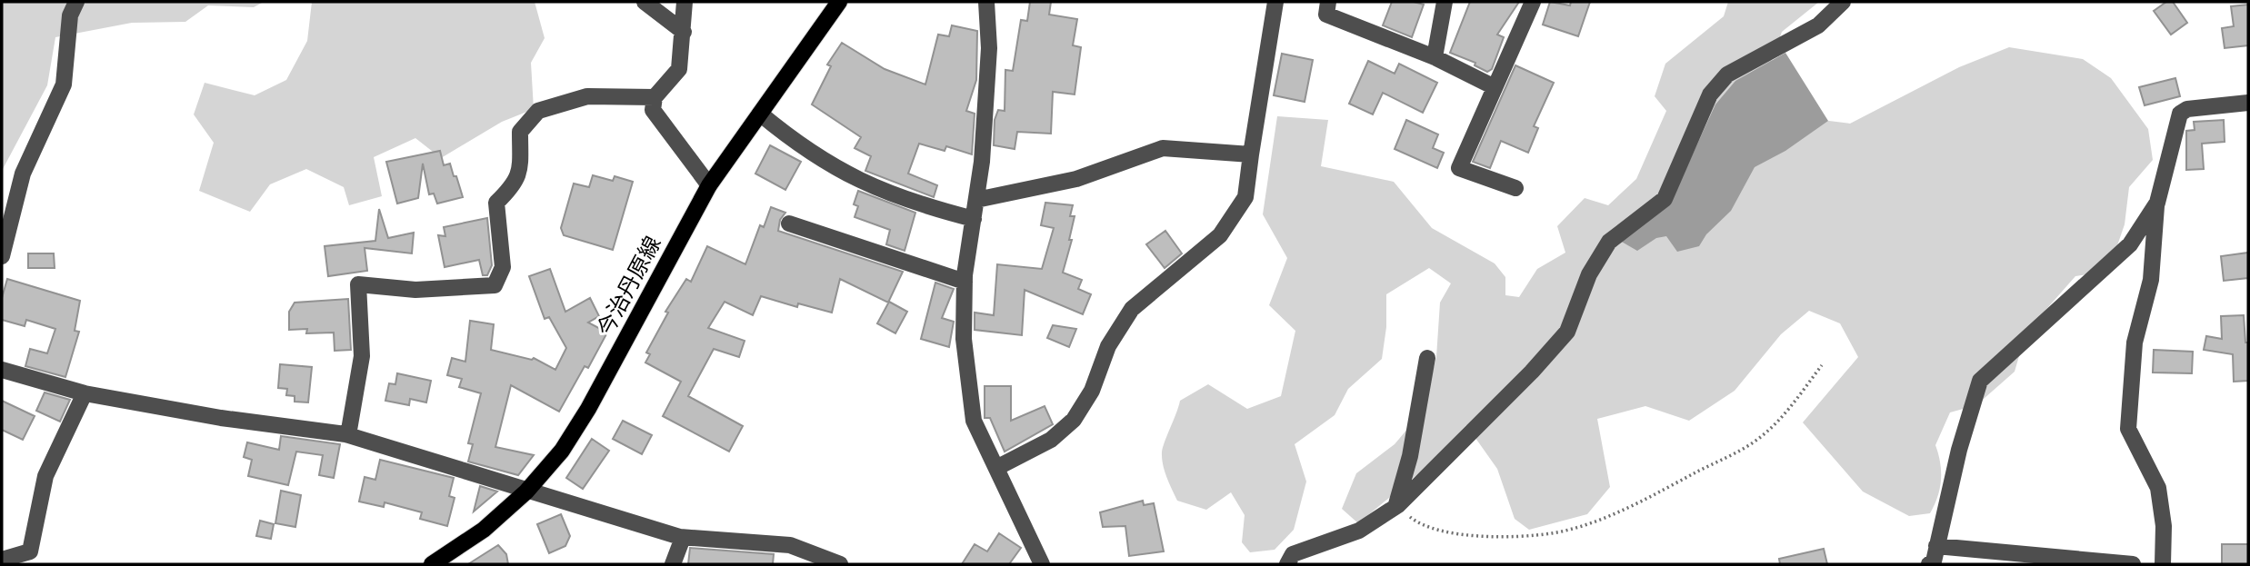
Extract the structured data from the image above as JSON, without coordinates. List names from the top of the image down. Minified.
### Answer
{"streets":{"main road":["今治丹原線"]}}
